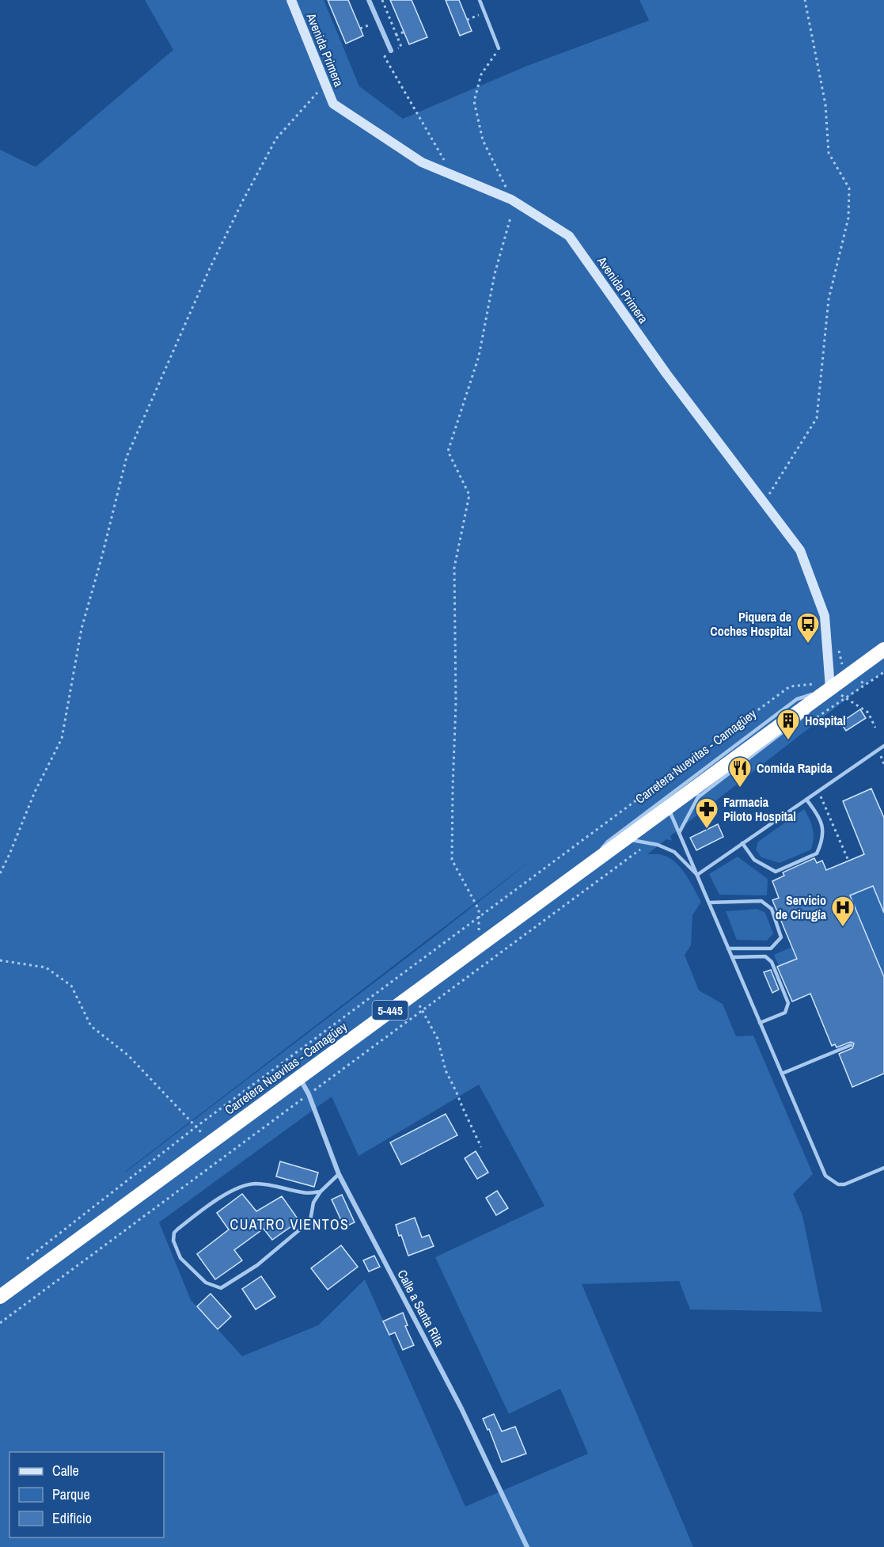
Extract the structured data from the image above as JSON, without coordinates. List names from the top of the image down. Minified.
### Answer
{"streets":{"highway":["Carretera Nuevitas - Camagüey","5-445"],"main road":["Avenida Primera"],"street":["Calle a Santa Rita"]},"crossings":[["Avenida Primera","Carretera Nuevitas - Camagüey"],["Carretera Nuevitas - Camagüey","Calle a Santa Rita"]],"districts":["CUATRO VIENTOS"],"places":{"bus stop":["Piquera de Coches Hospital"],"building":["Hospital"],"restaurant":["Comida Rapida"],"pharmacy":["Farmacia Piloto Hospital"],"hospital":["Servicio de Cirugía"]},"legend":["Calle","Parque","Edificio"]}
